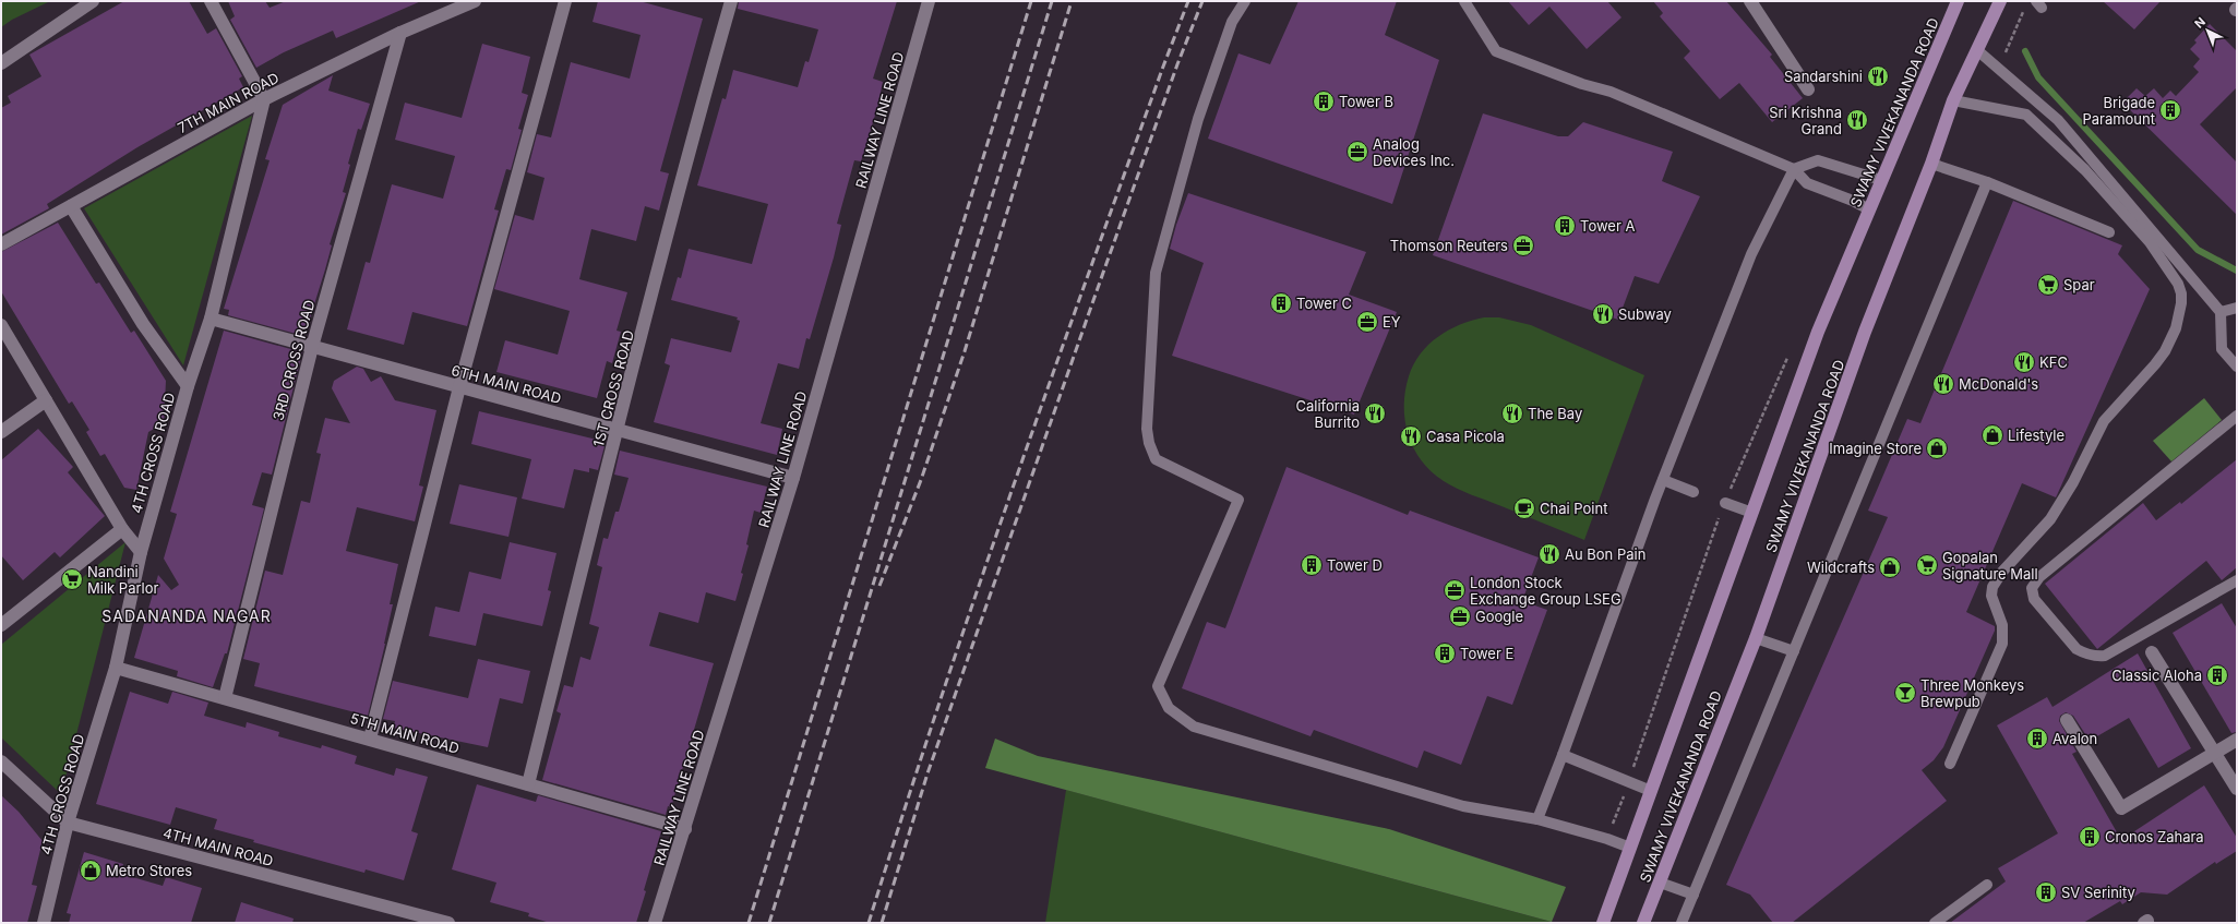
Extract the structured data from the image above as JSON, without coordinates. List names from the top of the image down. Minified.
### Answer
{"streets":{"main road":["SWAMY VIVEKANANDA ROAD"],"street":["7TH MAIN ROAD","RAILWAY LINE ROAD","3RD CROSS ROAD","6TH MAIN ROAD","1ST CROSS ROAD","4TH CROSS ROAD","5TH MAIN ROAD","4TH MAIN ROAD"]},"crossings":[["7TH MAIN ROAD","3RD CROSS ROAD"],["7TH MAIN ROAD","4TH CROSS ROAD"],["RAILWAY LINE ROAD","6TH MAIN ROAD"],["RAILWAY LINE ROAD","5TH MAIN ROAD"],["3RD CROSS ROAD","6TH MAIN ROAD"],["3RD CROSS ROAD","5TH MAIN ROAD"],["6TH MAIN ROAD","1ST CROSS ROAD"],["6TH MAIN ROAD","4TH CROSS ROAD"],["1ST CROSS ROAD","5TH MAIN ROAD"],["4TH CROSS ROAD","5TH MAIN ROAD"],["4TH CROSS ROAD","4TH MAIN ROAD"]],"districts":["SADANANDA NAGAR"],"places":{"restaurant":["Sandarshini","Sri Krishna Grand","Subway","KFC","McDonald's","California Burrito","The Bay","Casa Picola","Au Bon Pain"],"building":["Tower B","Brigade Paramount","Tower A","Tower C","Tower D","Tower E","Classic Aloha","Avalon","Cronos Zahara","SV Serinity"],"office":["Analog Devices Inc.","Thomson Reuters","EY","London Stock Exchange Group LSEG","Google"],"supermarket":["Spar","Gopalan Signature Mall","Nandini Milk Parlor"],"shop":["Lifestyle","Imagine Store","Wildcrafts","Metro Stores"],"cafe":["Chai Point"],"bar":["Three Monkeys Brewpub"]},"north":"top left"}
